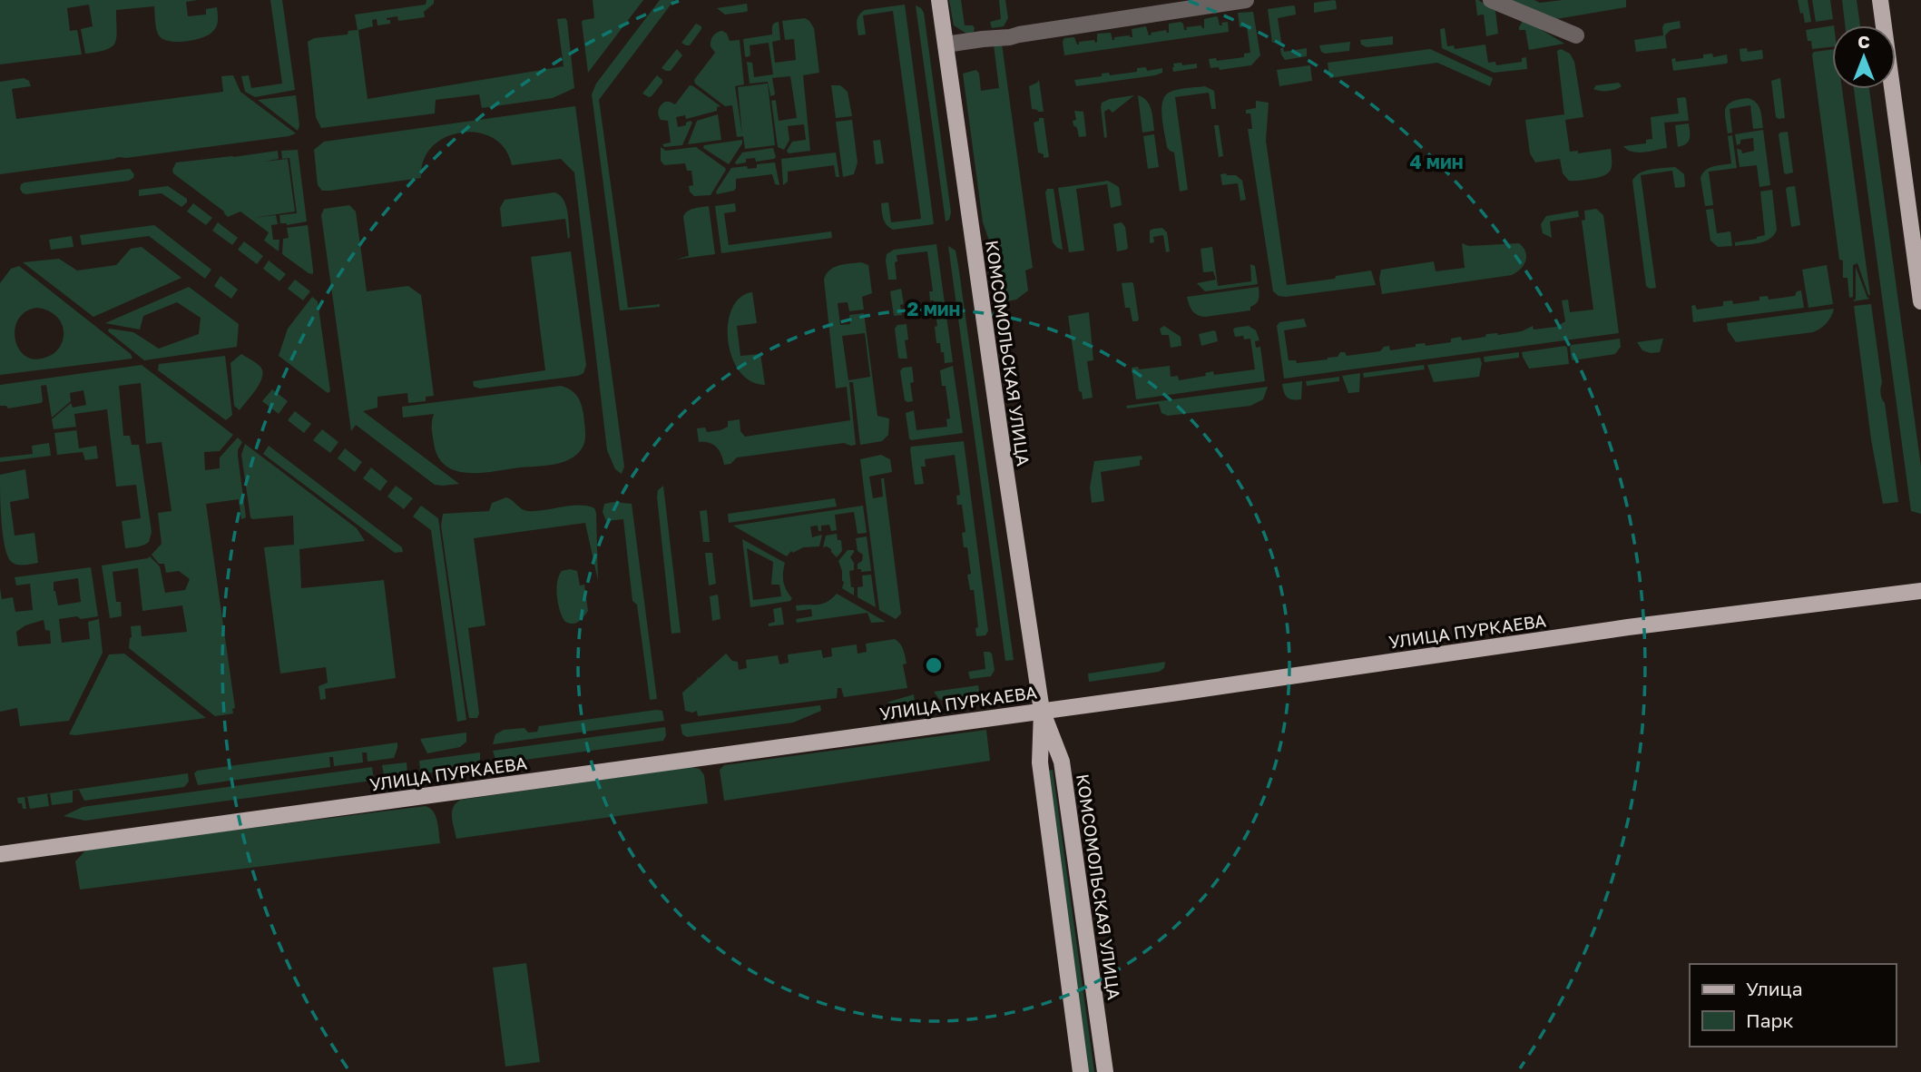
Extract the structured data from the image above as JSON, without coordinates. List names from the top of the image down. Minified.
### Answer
{"streets":{"main road":["КОМСОМОЛЬСКАЯ УЛИЦА","УЛИЦА ПУРКАЕВА"]},"crossings":[["КОМСОМОЛЬСКАЯ УЛИЦА","УЛИЦА ПУРКАЕВА"]],"legend":["Улица","Парк"],"north":"top","rings":["4 мин","2 мин"]}
